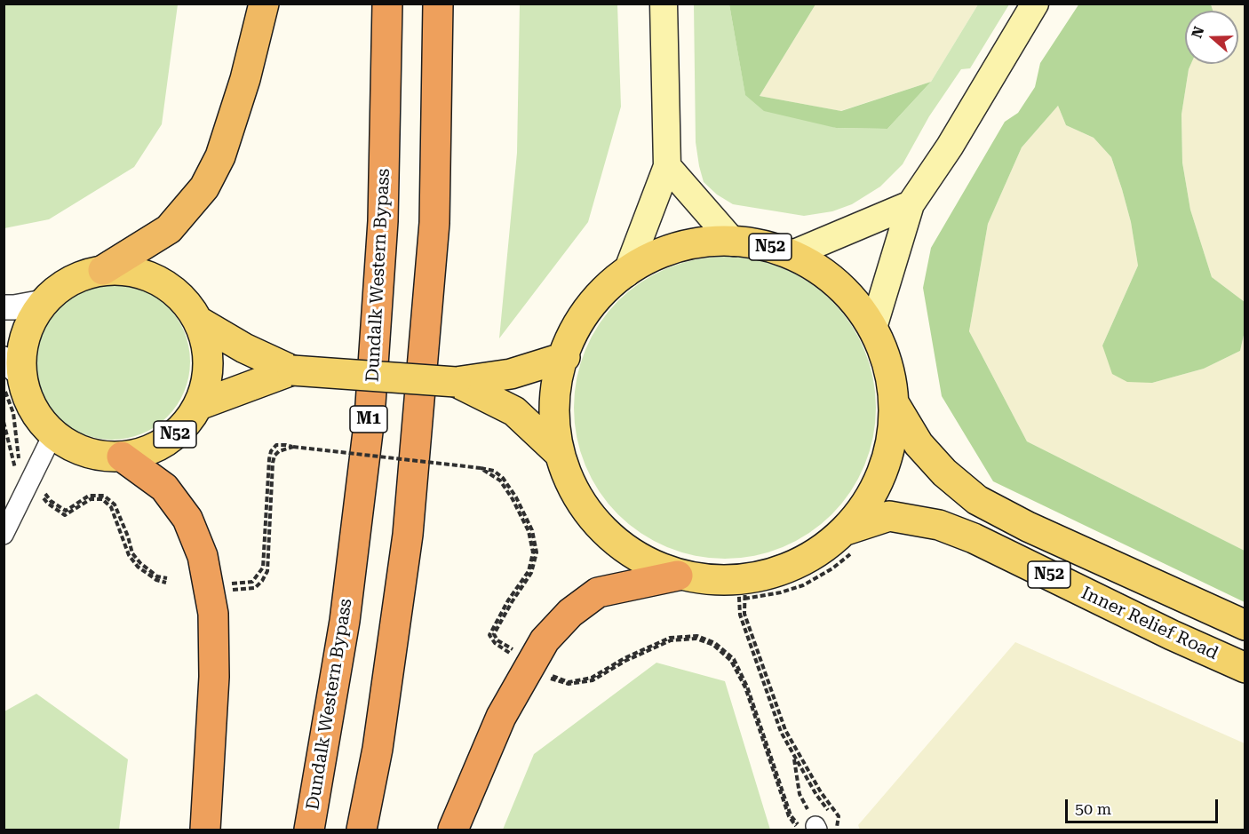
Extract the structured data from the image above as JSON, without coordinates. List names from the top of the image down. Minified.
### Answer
{"streets":{"highway":["Dundalk Western Bypass","M1"],"main road":["N52","Inner Relief Road"]},"crossings":[["N52","Inner Relief Road"]],"scale_bar":"50 m","north":"left"}
